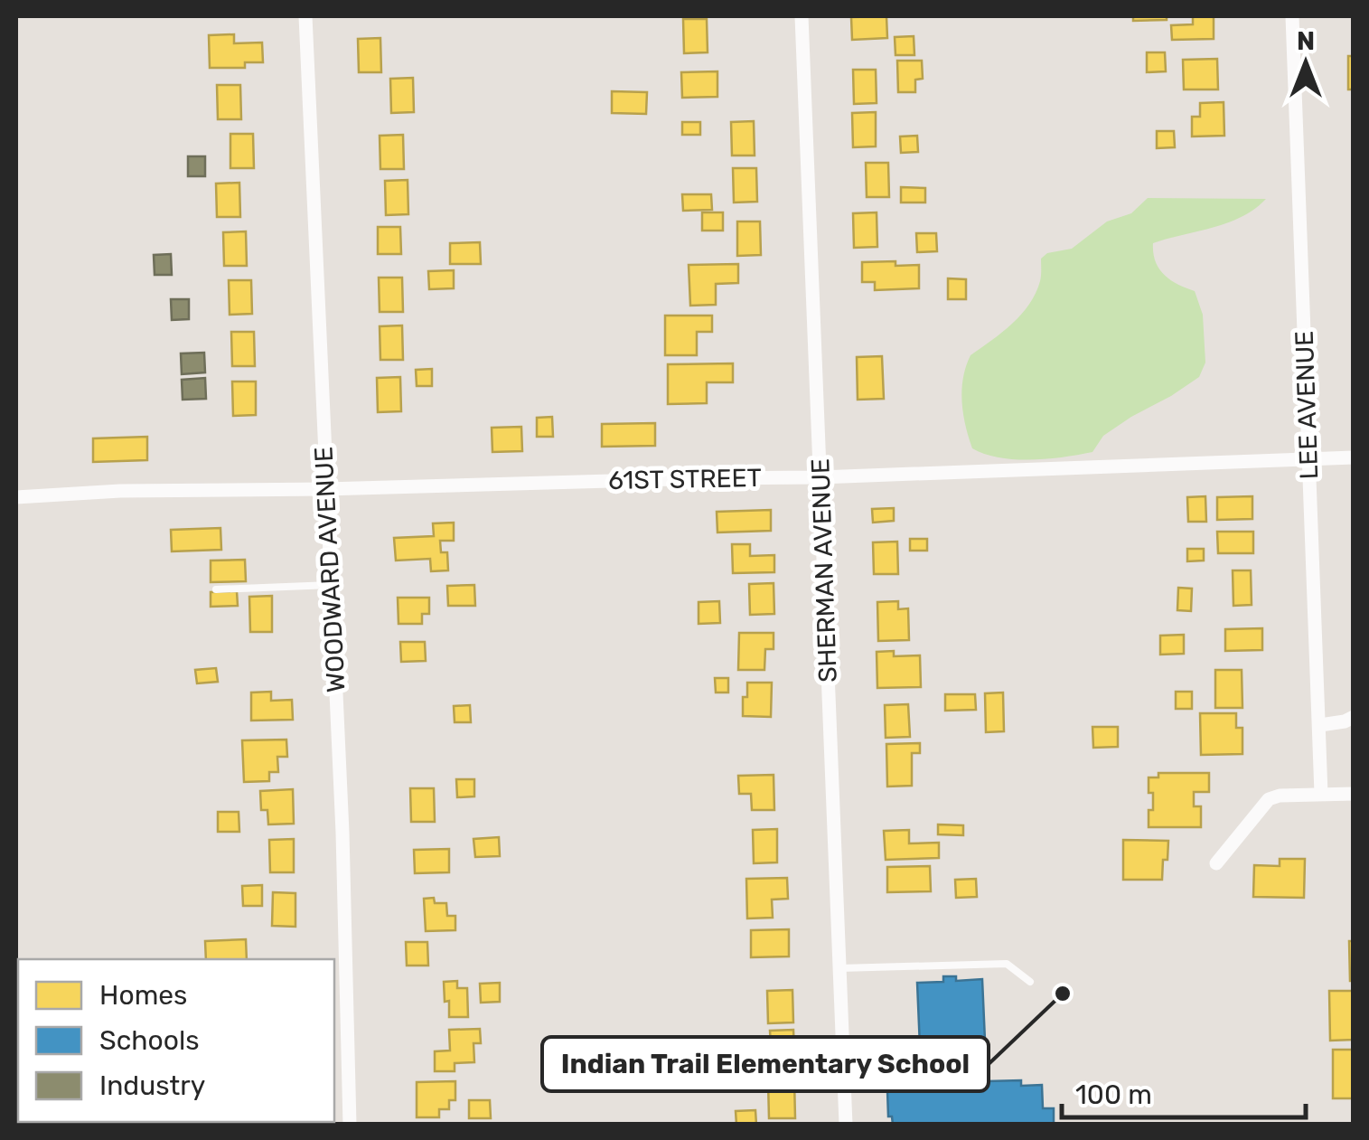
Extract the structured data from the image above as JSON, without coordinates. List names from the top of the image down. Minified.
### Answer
{"streets":{"street":["LEE AVENUE","61ST STREET","WOODWARD AVENUE","SHERMAN AVENUE"]},"crossings":[["LEE AVENUE","61ST STREET"],["61ST STREET","WOODWARD AVENUE"],["61ST STREET","SHERMAN AVENUE"]],"places":["Indian Trail Elementary School"],"legend":["Homes","Schools","Industry"],"scale_bar":"100 m","north":"top"}
